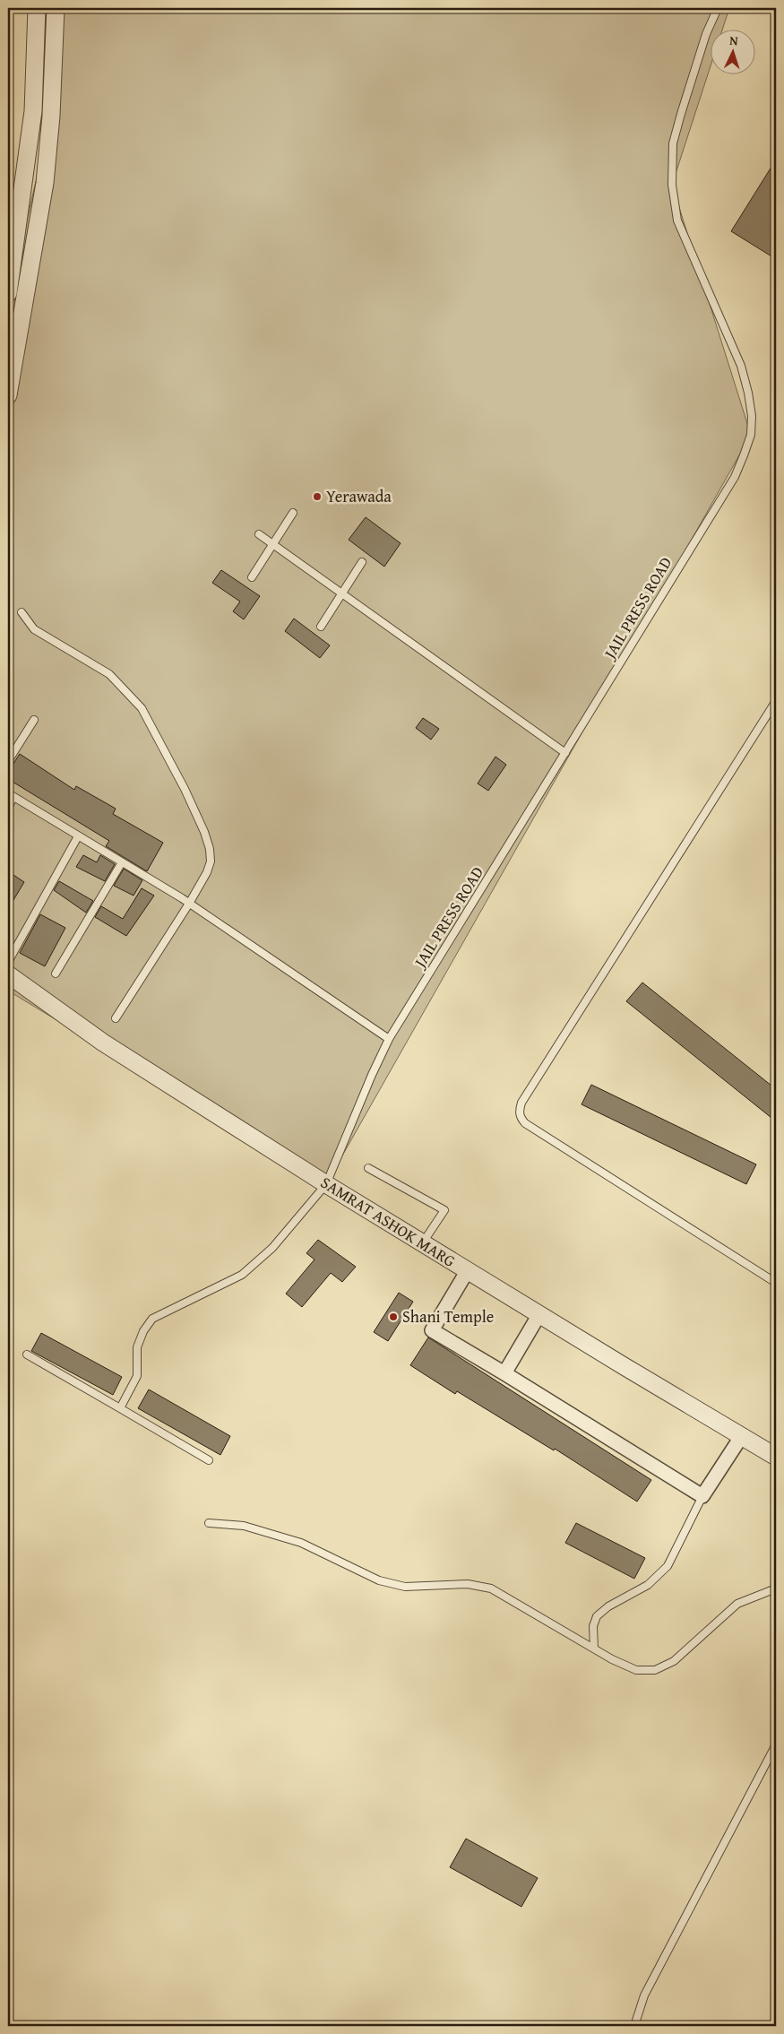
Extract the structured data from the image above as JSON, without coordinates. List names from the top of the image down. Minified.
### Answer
{"streets":{"street":["SAMRAT ASHOK MARG"],"lane":["JAIL PRESS ROAD"]},"crossings":[["JAIL PRESS ROAD","SAMRAT ASHOK MARG"]],"places":["Yerawada","Shani Temple"],"north":"top"}
